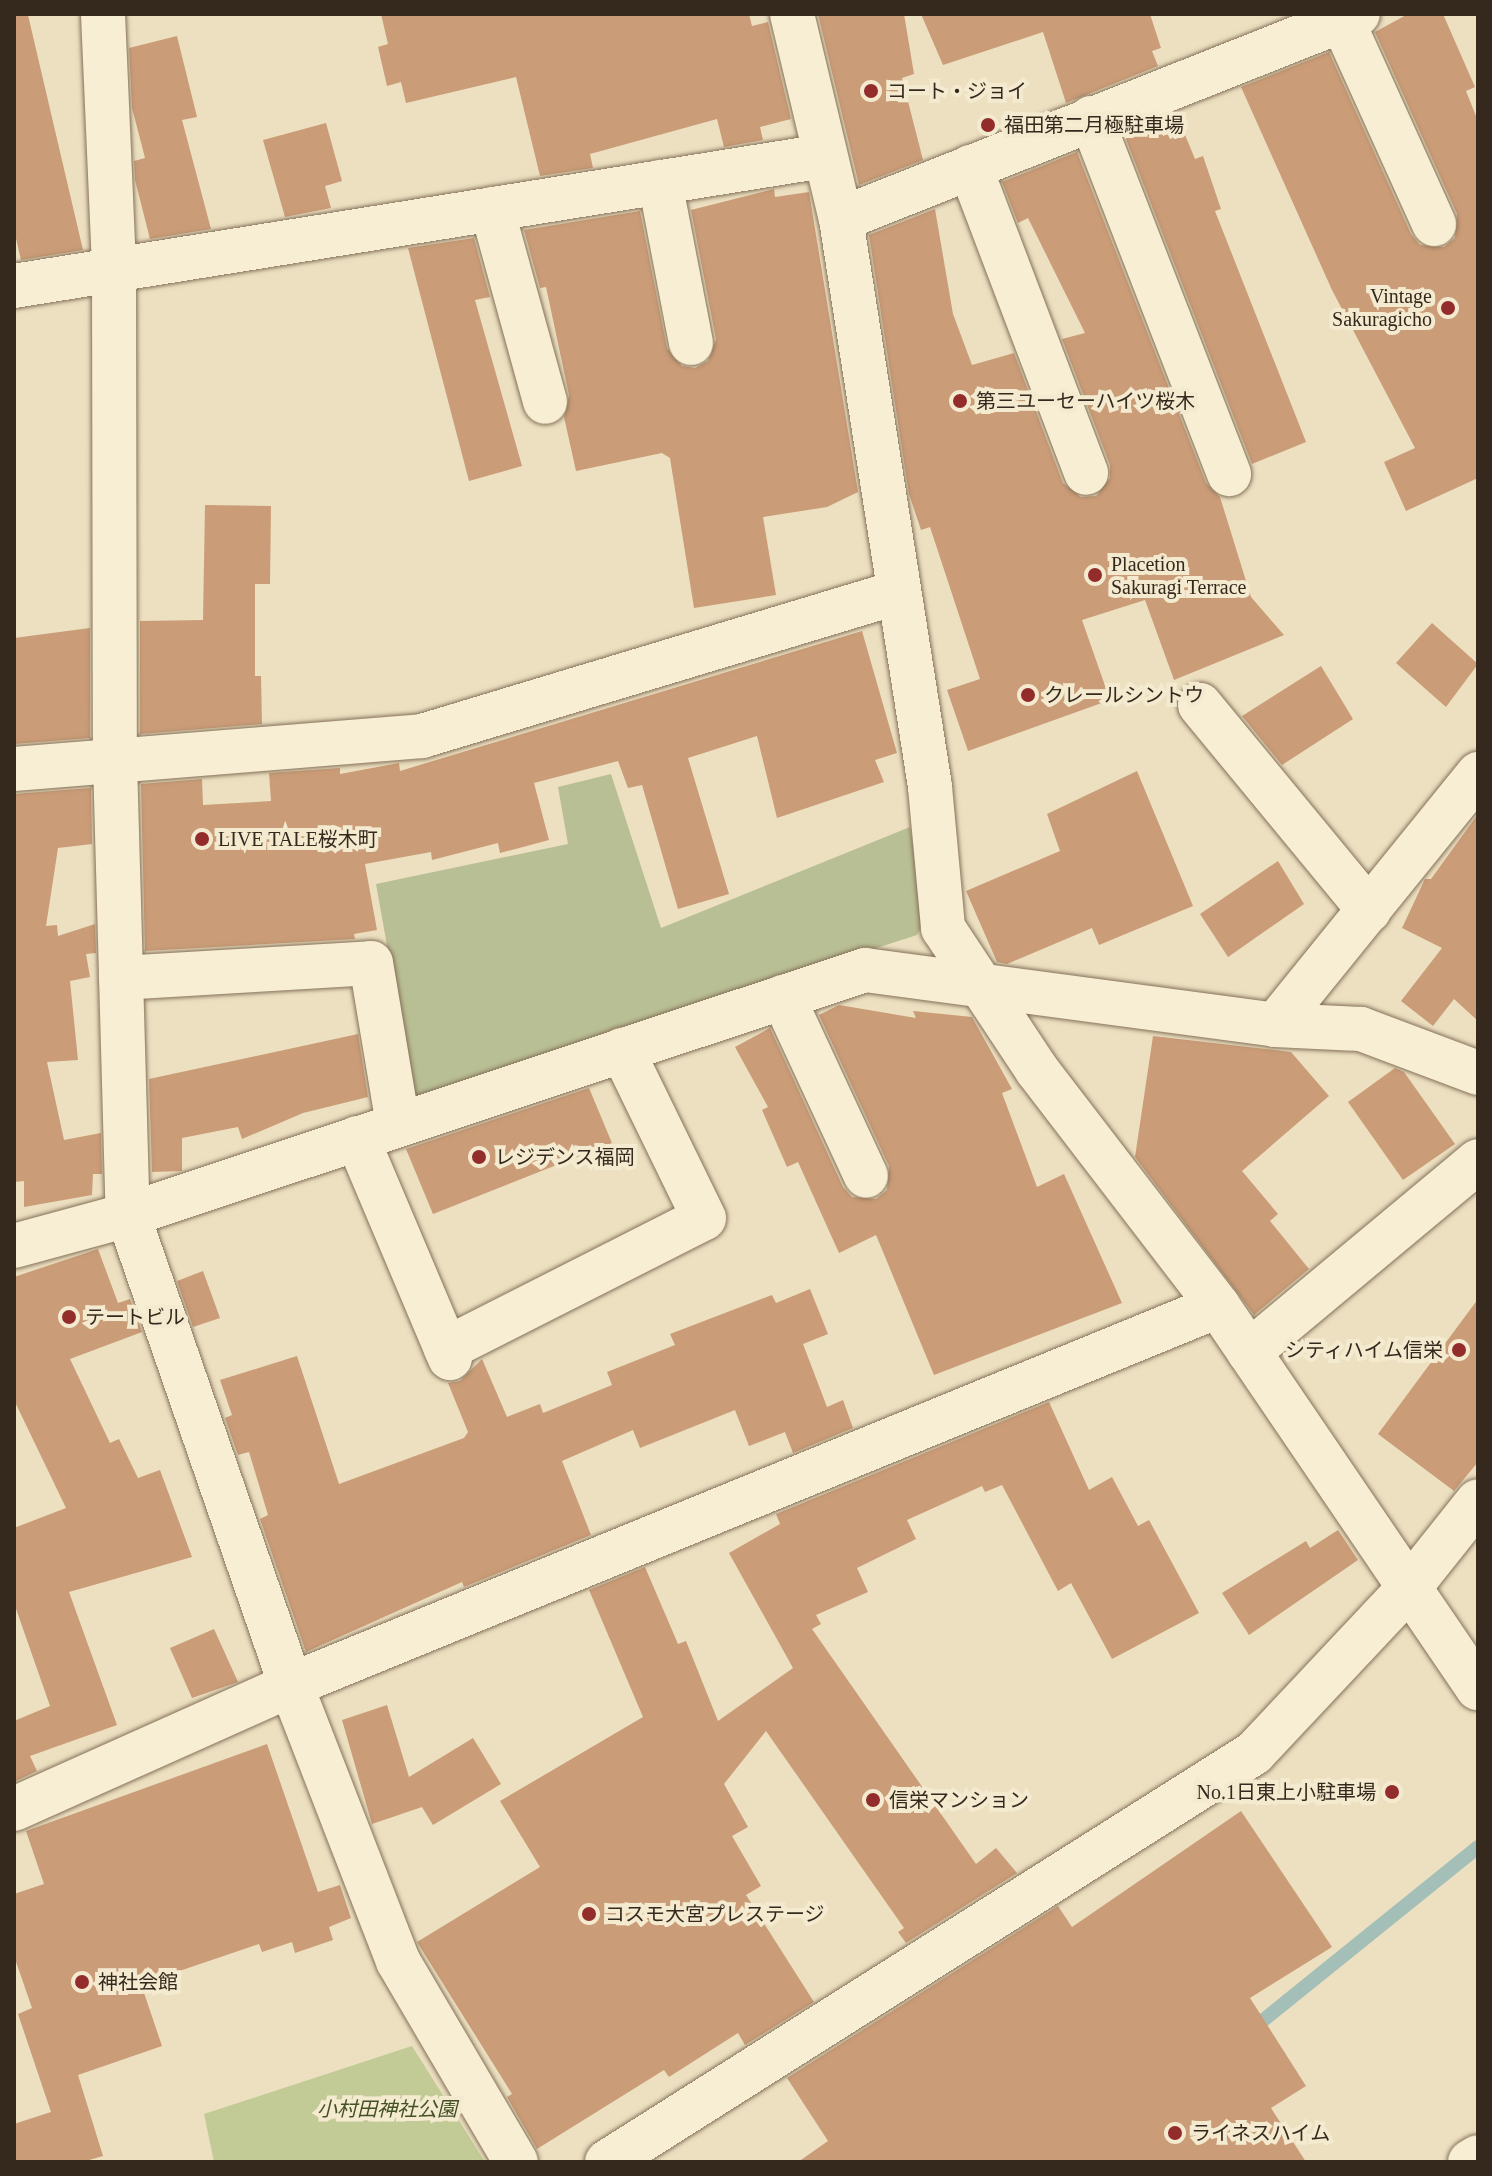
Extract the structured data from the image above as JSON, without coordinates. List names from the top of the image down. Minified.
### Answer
{"parks":["小村田神社公園"],"places":["コート・ジョイ","福田第二月極駐車場","Vintage Sakuragicho","第三ユーセーハイツ桜木","Placetion Sakuragi Terrace","クレールシントウ","LIVE TALE桜木町","レジデンス福岡","テートビル","シティハイム信栄","No.1日東上小駐車場","信栄マンション","コスモ大宮プレステージ","神社会館","ライネスハイム"]}
